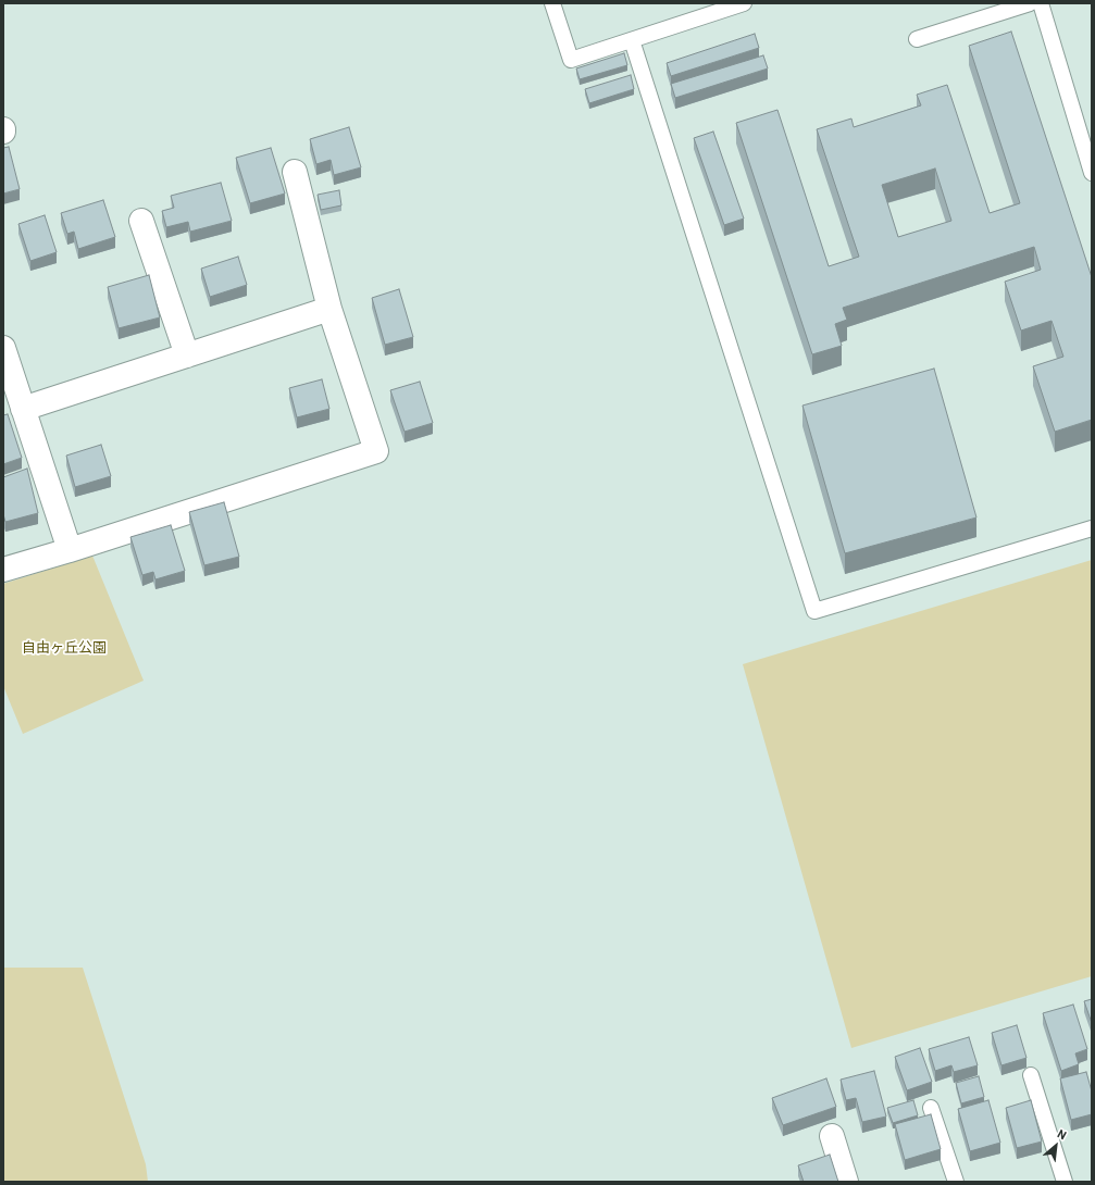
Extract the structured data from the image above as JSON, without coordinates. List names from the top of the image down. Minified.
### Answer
{"parks":["自由ヶ丘公園"],"north":"top right"}
